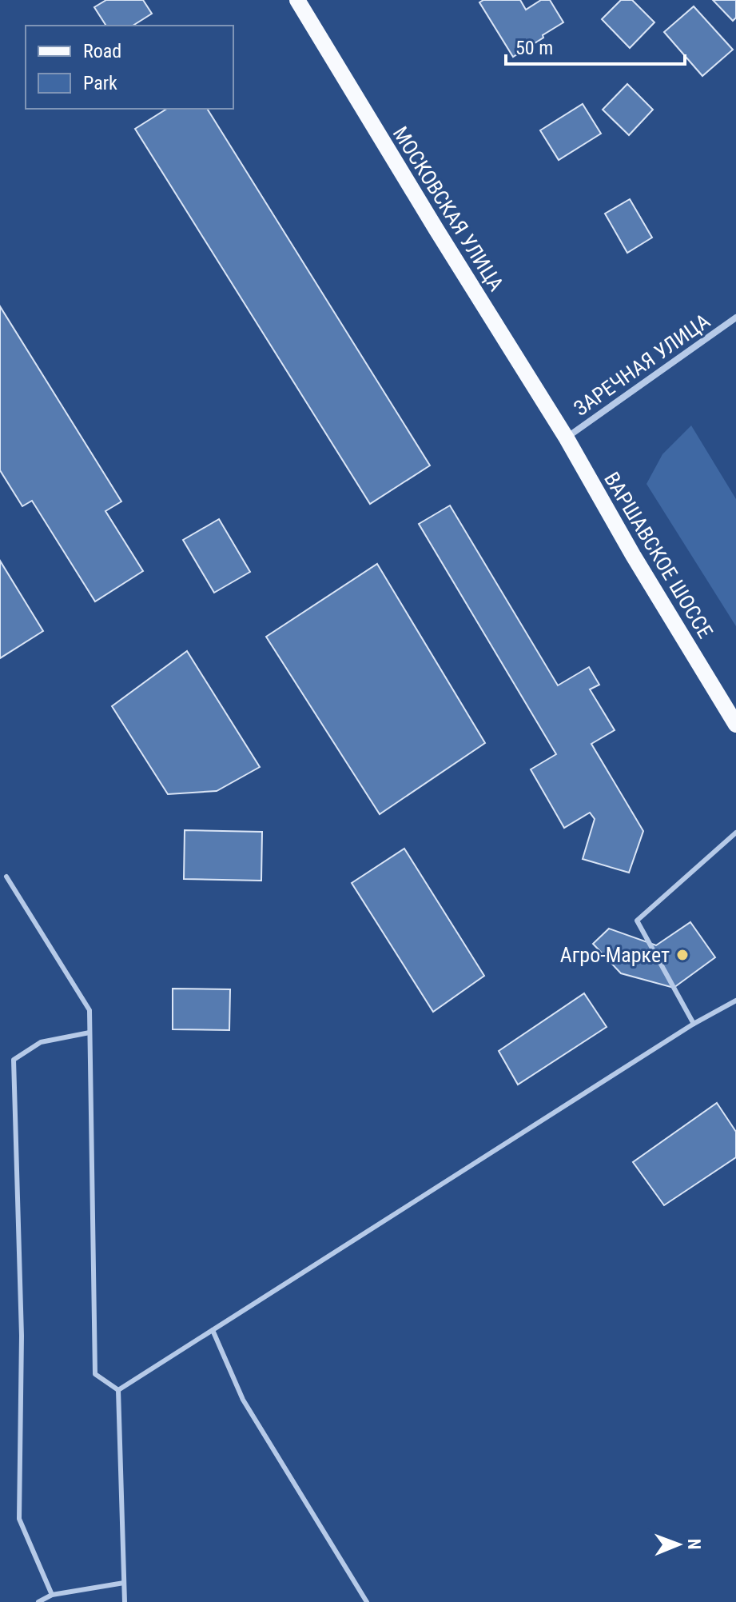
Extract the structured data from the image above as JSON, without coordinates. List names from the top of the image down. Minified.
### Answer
{"streets":{"main road":["МОСКОВСКАЯ УЛИЦА","ВАРШАВСКОЕ ШОССЕ"],"street":["ЗАРЕЧНАЯ УЛИЦА"]},"crossings":[["МОСКОВСКАЯ УЛИЦА","ЗАРЕЧНАЯ УЛИЦА"],["МОСКОВСКАЯ УЛИЦА","ВАРШАВСКОЕ ШОССЕ"],["ЗАРЕЧНАЯ УЛИЦА","ВАРШАВСКОЕ ШОССЕ"]],"places":["Агро-Маркет"],"legend":["Road","Park"],"scale_bar":"50 m","north":"right"}
